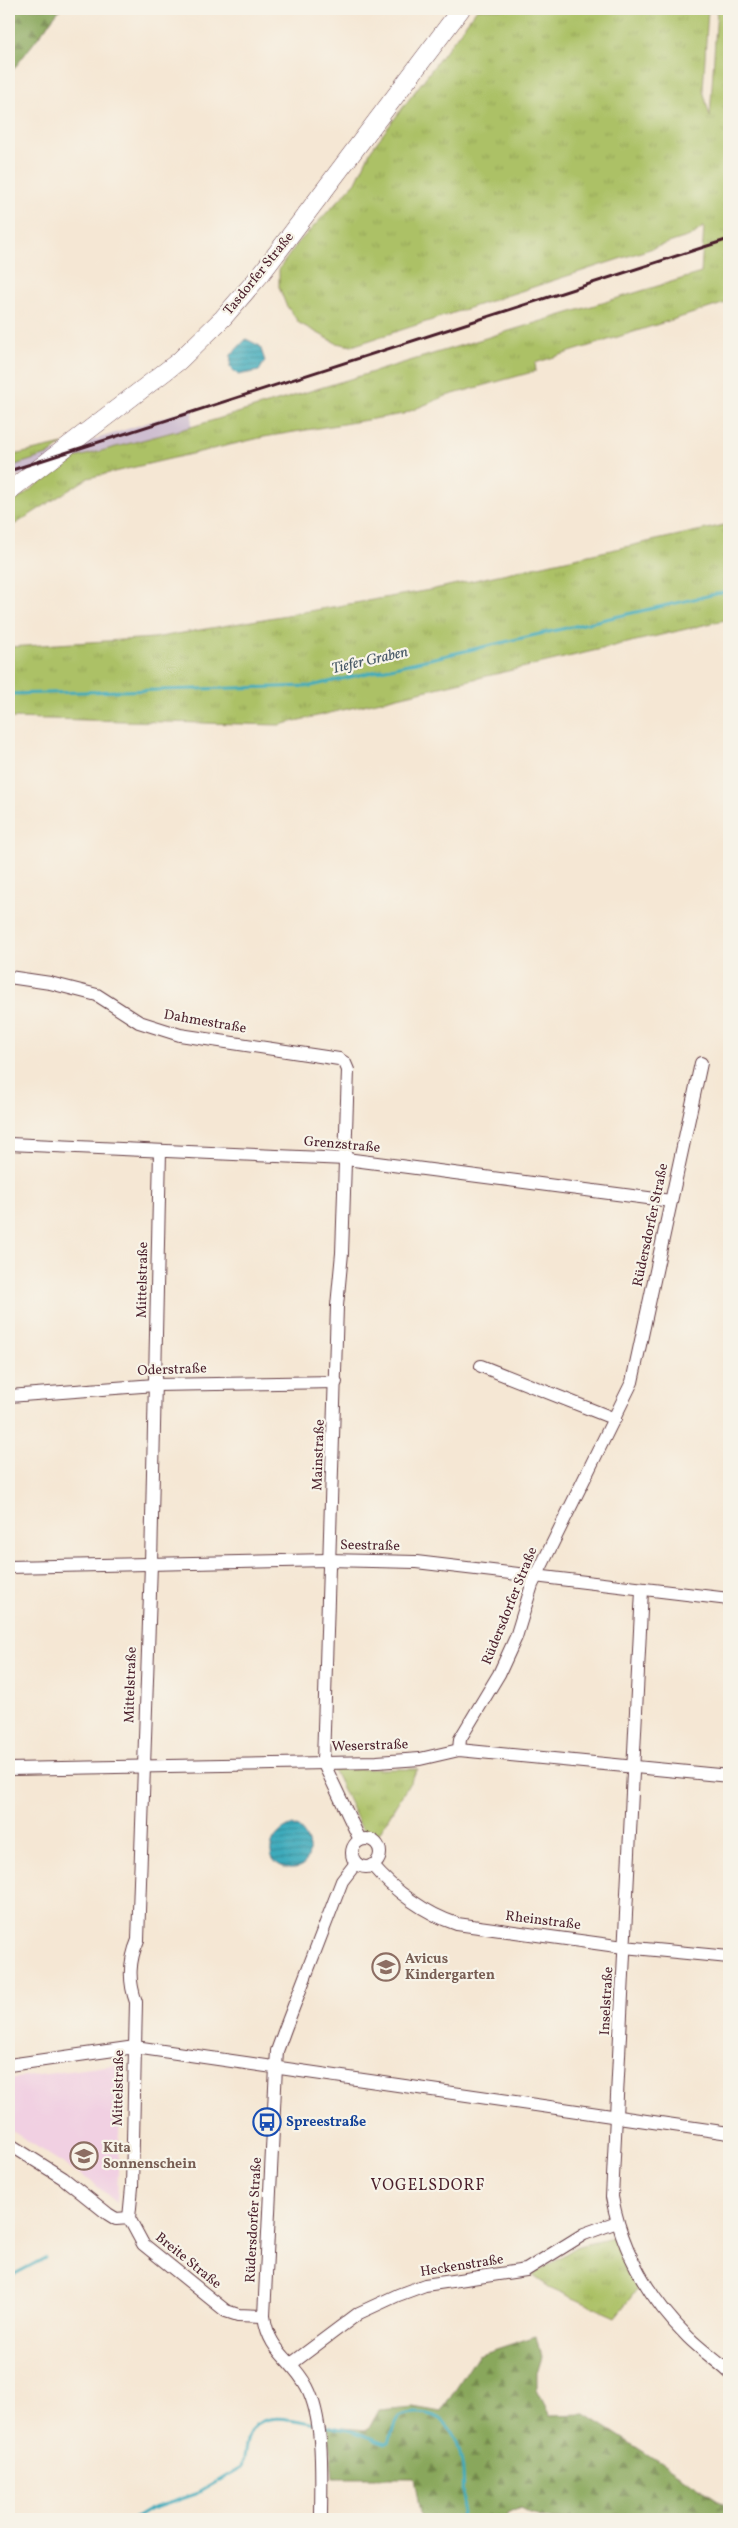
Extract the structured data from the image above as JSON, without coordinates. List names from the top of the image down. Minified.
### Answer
{"streets":{"main road":["Tasdorfer Straße"],"street":["Dahmestraße","Grenzstraße","Rüdersdorfer Straße","Mittelstraße","Oderstraße","Mainstraße","Seestraße","Weserstraße","Rheinstraße","Inselstraße","Breite Straße","Heckenstraße"]},"crossings":[["Dahmestraße","Mainstraße"],["Grenzstraße","Rüdersdorfer Straße"],["Grenzstraße","Mittelstraße"],["Grenzstraße","Mainstraße"],["Rüdersdorfer Straße","Mainstraße"],["Rüdersdorfer Straße","Seestraße"],["Rüdersdorfer Straße","Weserstraße"],["Rüdersdorfer Straße","Rheinstraße"],["Rüdersdorfer Straße","Breite Straße"],["Rüdersdorfer Straße","Heckenstraße"],["Mittelstraße","Oderstraße"],["Mittelstraße","Seestraße"],["Mittelstraße","Weserstraße"],["Mittelstraße","Breite Straße"],["Oderstraße","Mainstraße"],["Mainstraße","Seestraße"],["Mainstraße","Weserstraße"],["Mainstraße","Rheinstraße"],["Seestraße","Inselstraße"],["Weserstraße","Inselstraße"],["Rheinstraße","Inselstraße"],["Inselstraße","Heckenstraße"]],"districts":["VOGELSDORF"],"water":["Tiefer Graben"],"places":{"school or university":["Avicus Kindergarten","Kita Sonnenschein"],"bus stop":["Spreestraße"]}}
